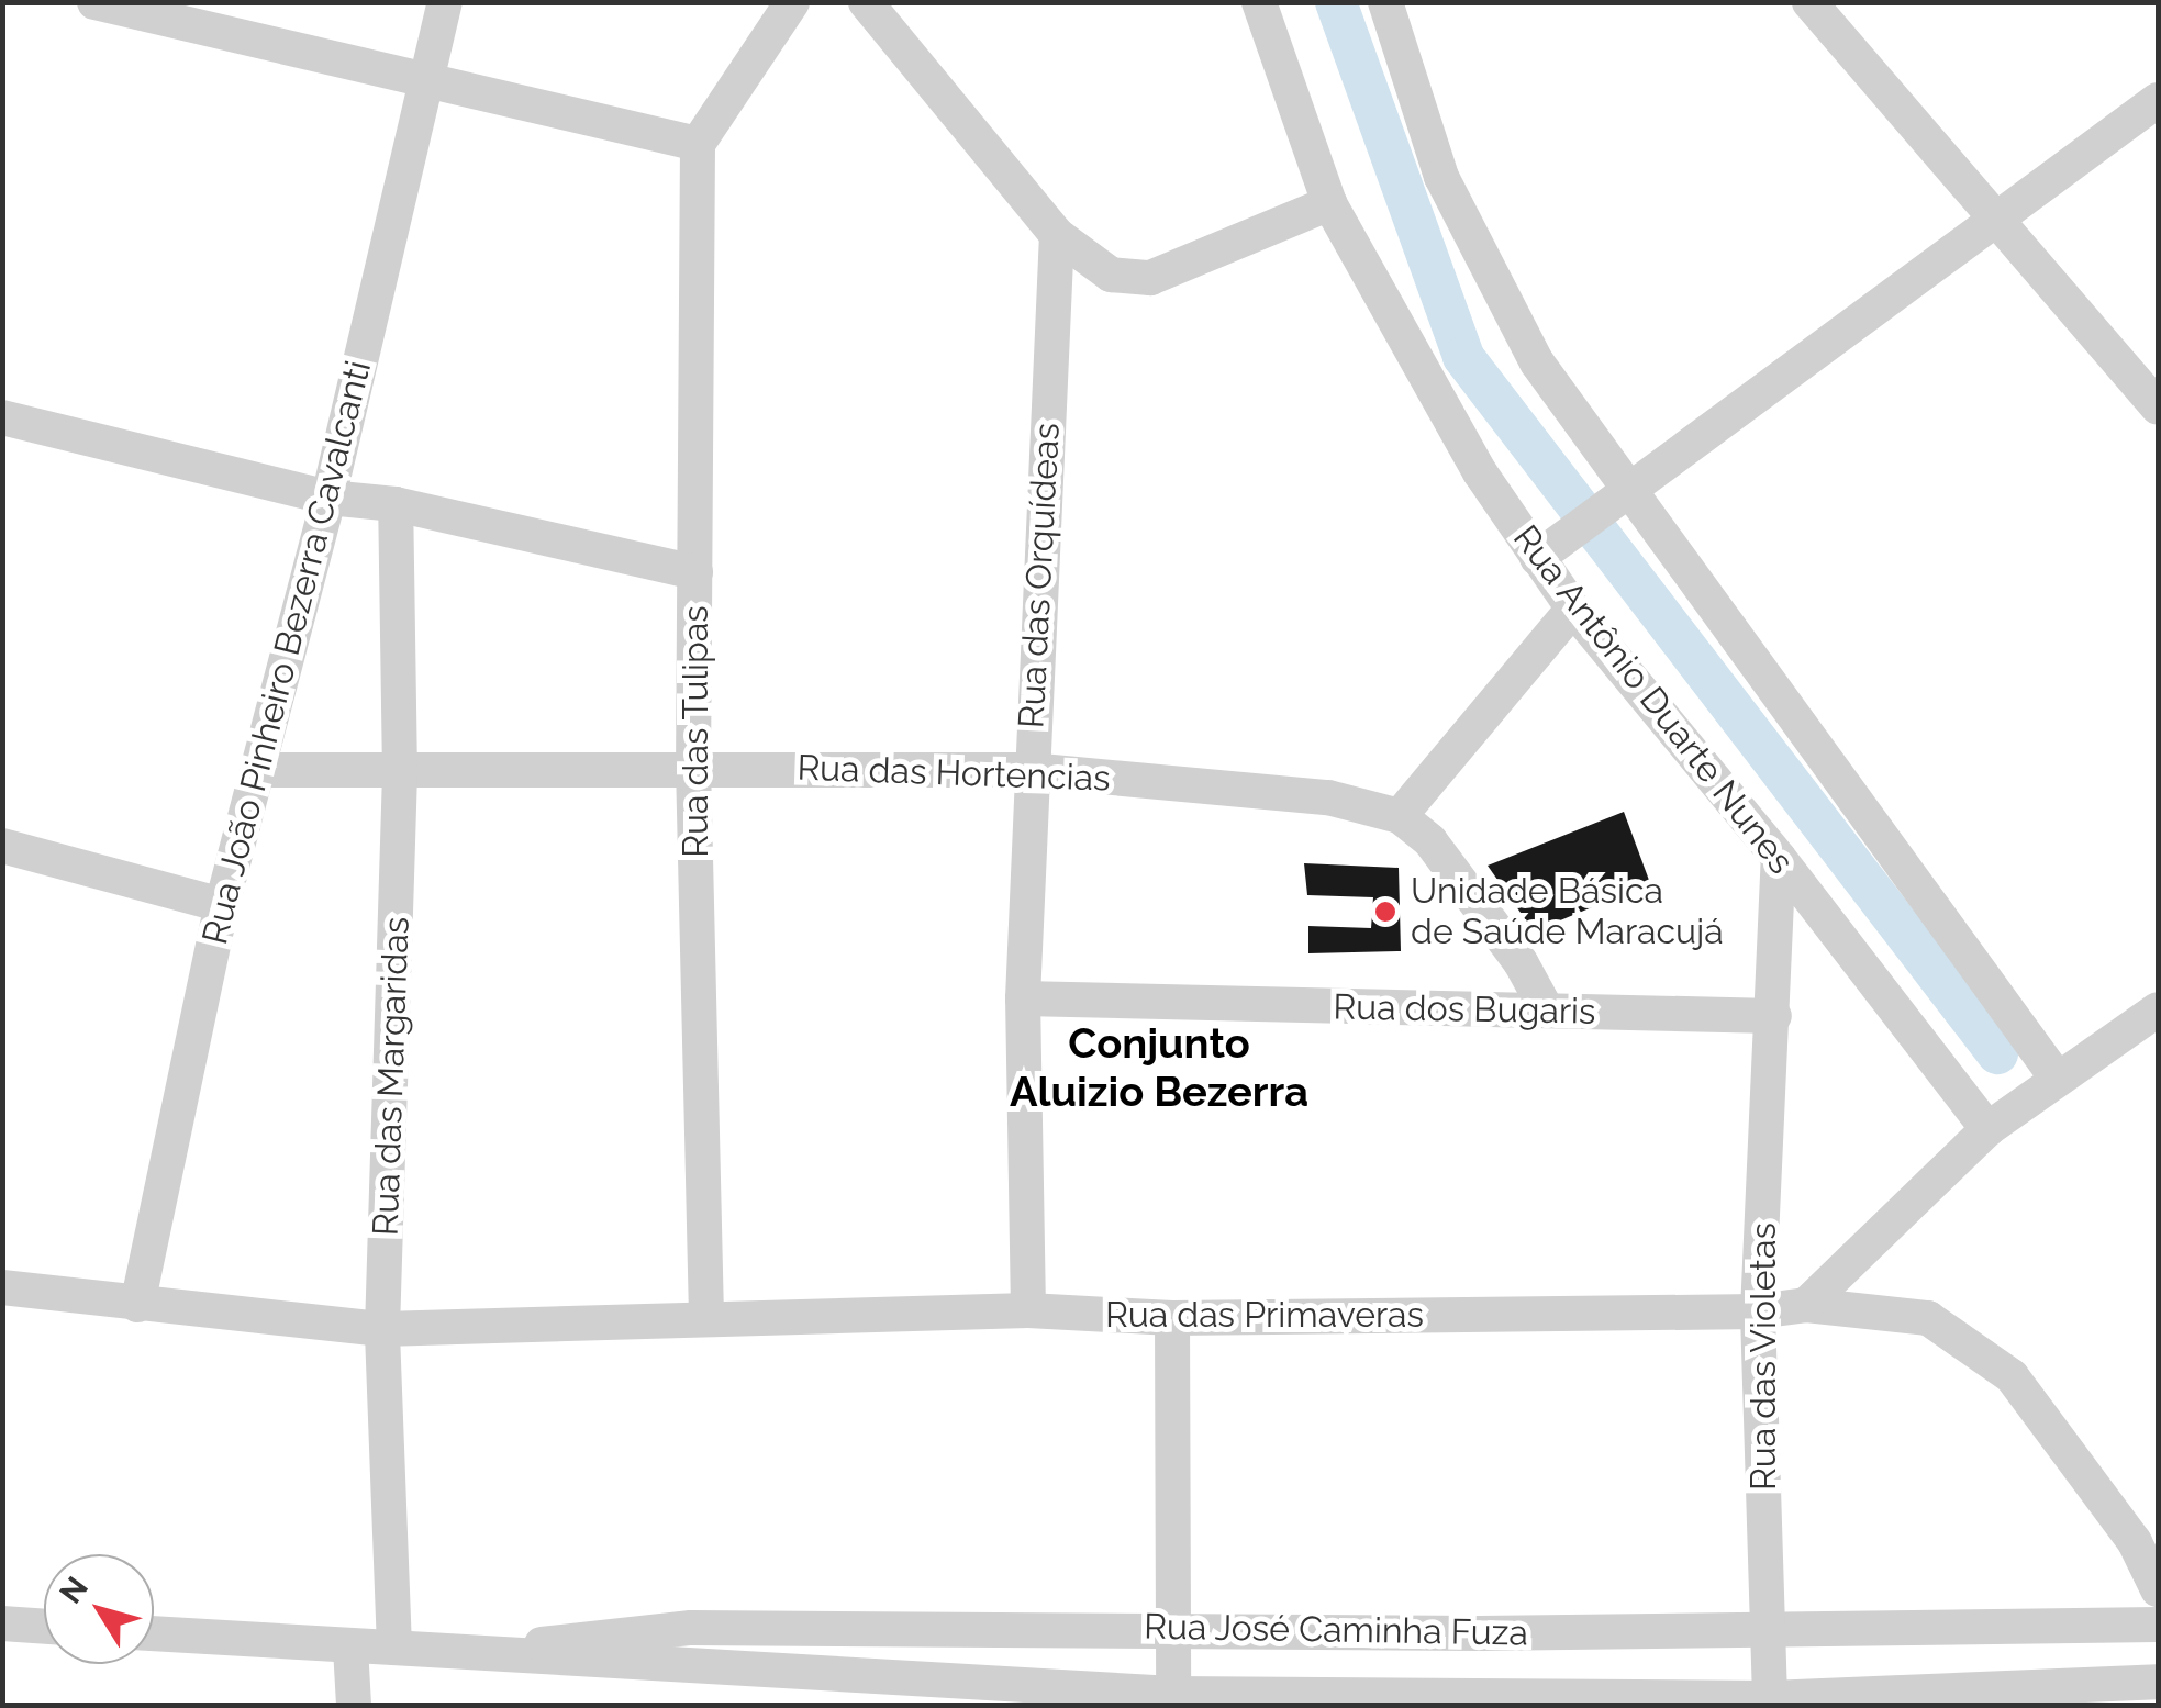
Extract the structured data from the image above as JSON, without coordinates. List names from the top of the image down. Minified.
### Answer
{"streets":{"street":["Rua das Orquídeas","Rua João Pinheiro Bezerra Cavalcanti","Rua Antônio Duarte Nunes","Rua das Tulipas","Rua das Hortencias","Rua dos Bugaris","Rua das Margaridas","Rua das Primaveras","Rua das Violetas","Rua José Caminha Fuza"]},"crossings":[["Rua das Orquídeas","Rua das Hortencias"],["Rua das Orquídeas","Rua dos Bugaris"],["Rua das Orquídeas","Rua das Primaveras"],["Rua João Pinheiro Bezerra Cavalcanti","Rua das Hortencias"],["Rua João Pinheiro Bezerra Cavalcanti","Rua das Primaveras"],["Rua Antônio Duarte Nunes","Rua das Violetas"],["Rua das Tulipas","Rua das Hortencias"],["Rua das Tulipas","Rua das Primaveras"],["Rua das Hortencias","Rua das Margaridas"],["Rua dos Bugaris","Rua das Violetas"],["Rua das Margaridas","Rua das Primaveras"],["Rua das Margaridas","Rua José Caminha Fuza"],["Rua das Primaveras","Rua das Violetas"],["Rua das Violetas","Rua José Caminha Fuza"]],"districts":["Conjunto Aluizio Bezerra"],"places":["Unidade Básica de Saúde Maracujá"],"north":"top left"}
